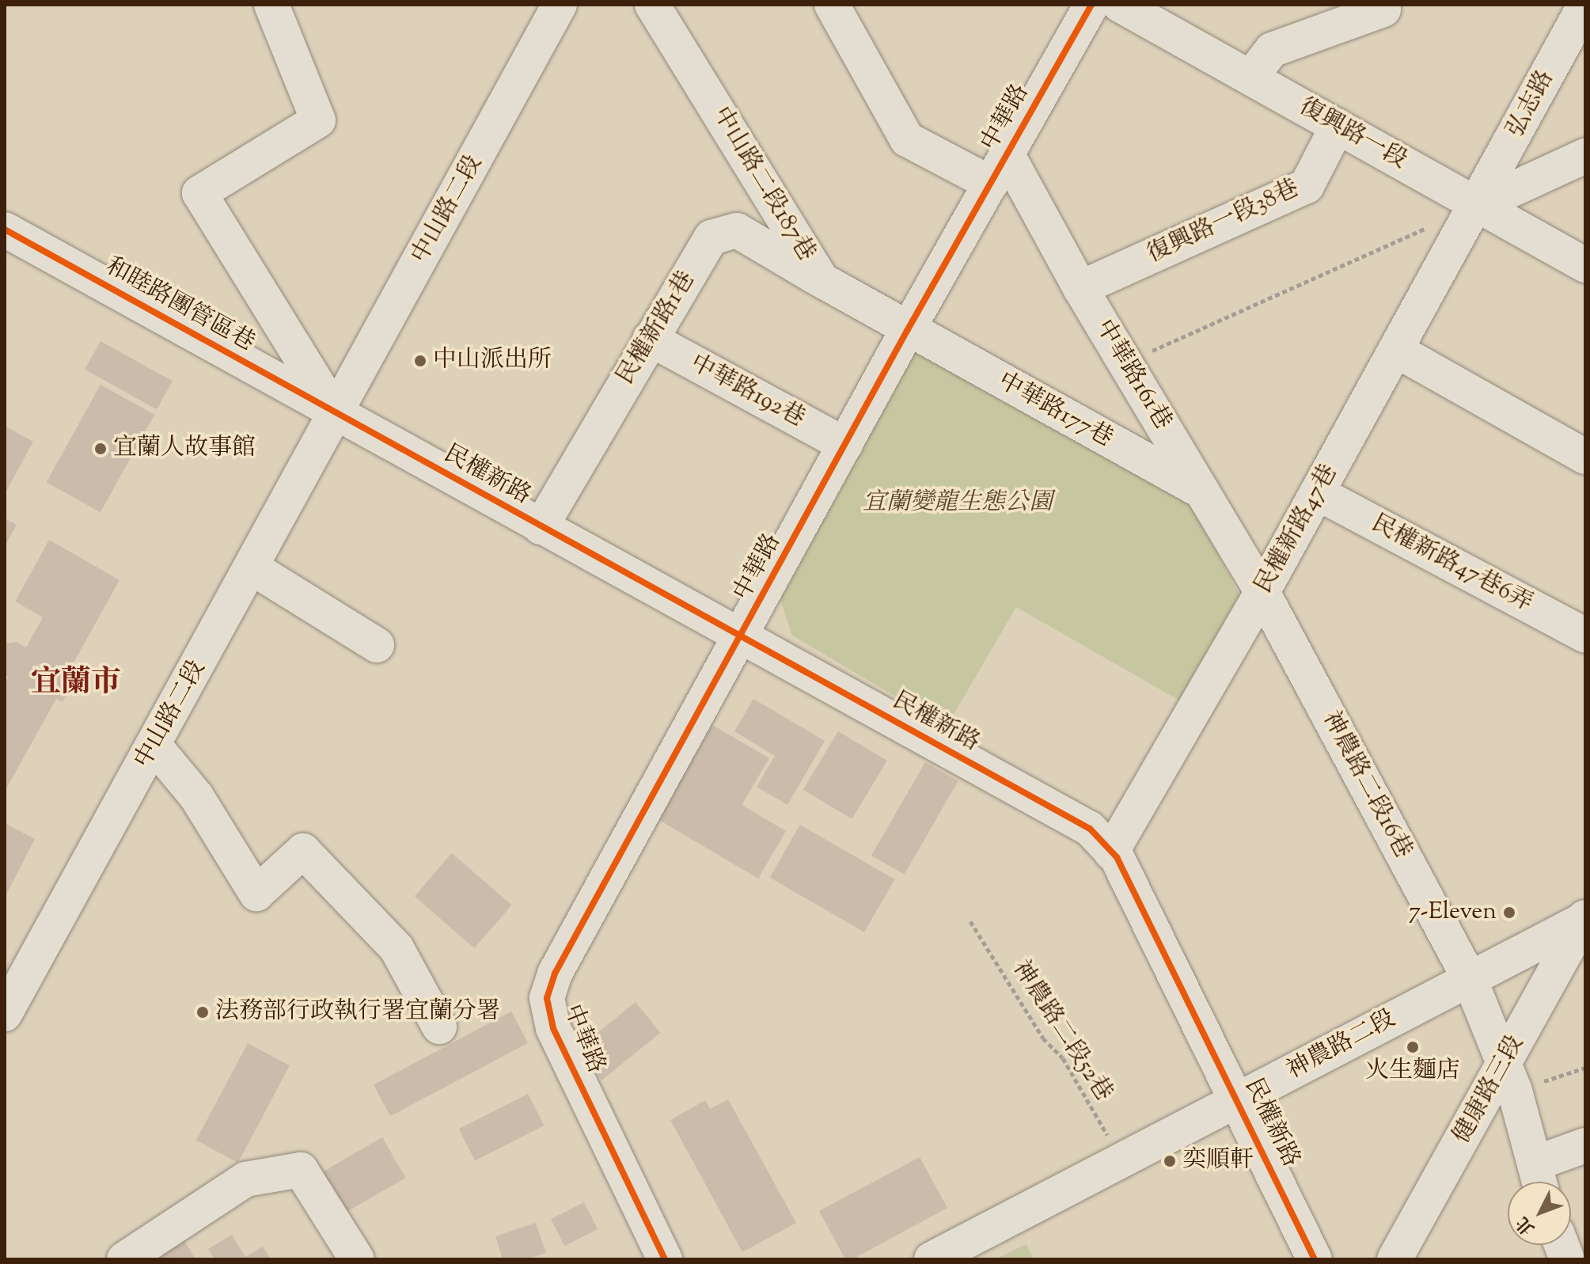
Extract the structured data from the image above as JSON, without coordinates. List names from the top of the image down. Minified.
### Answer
{"streets":{"street":["弘志路","中華路","復興路一段","中山路二段187巷","中山路二段","復興路一段38巷","和睦路團管區巷","民權新路1巷","中華路161巷","中華路192巷","中華路177巷","民權新路","民權新路47巷","民權新路47巷6弄","神農路二段16巷","神農路二段","健康路三段"],"path":["神農路二段52巷"]},"crossings":[["弘志路","復興路一段"],["弘志路","民權新路47巷"],["中華路","中山路二段187巷"],["中華路","中華路161巷"],["中華路","中華路192巷"],["中華路","中華路177巷"],["中華路","民權新路"],["復興路一段","復興路一段38巷"],["復興路一段","民權新路47巷"],["中山路二段187巷","民權新路1巷"],["中山路二段187巷","中華路177巷"],["中山路二段","和睦路團管區巷"],["中山路二段","民權新路"],["復興路一段38巷","中華路161巷"],["和睦路團管區巷","民權新路"],["民權新路1巷","中華路192巷"],["民權新路1巷","民權新路"],["中華路161巷","中華路177巷"],["中華路161巷","民權新路47巷"],["中華路161巷","神農路二段16巷"],["民權新路","民權新路47巷"],["民權新路","神農路二段"],["民權新路47巷","民權新路47巷6弄"],["民權新路47巷","神農路二段16巷"],["神農路二段16巷","神農路二段"],["神農路二段16巷","健康路三段"],["神農路二段52巷","神農路二段"],["神農路二段","健康路三段"]],"districts":["宜蘭市"],"parks":["宜蘭變龍生態公園"],"places":["中山派出所","宜蘭人故事館","7-Eleven","法務部行政執行署宜蘭分署","火生麵店","奕順軒"],"north":"bottom left"}
